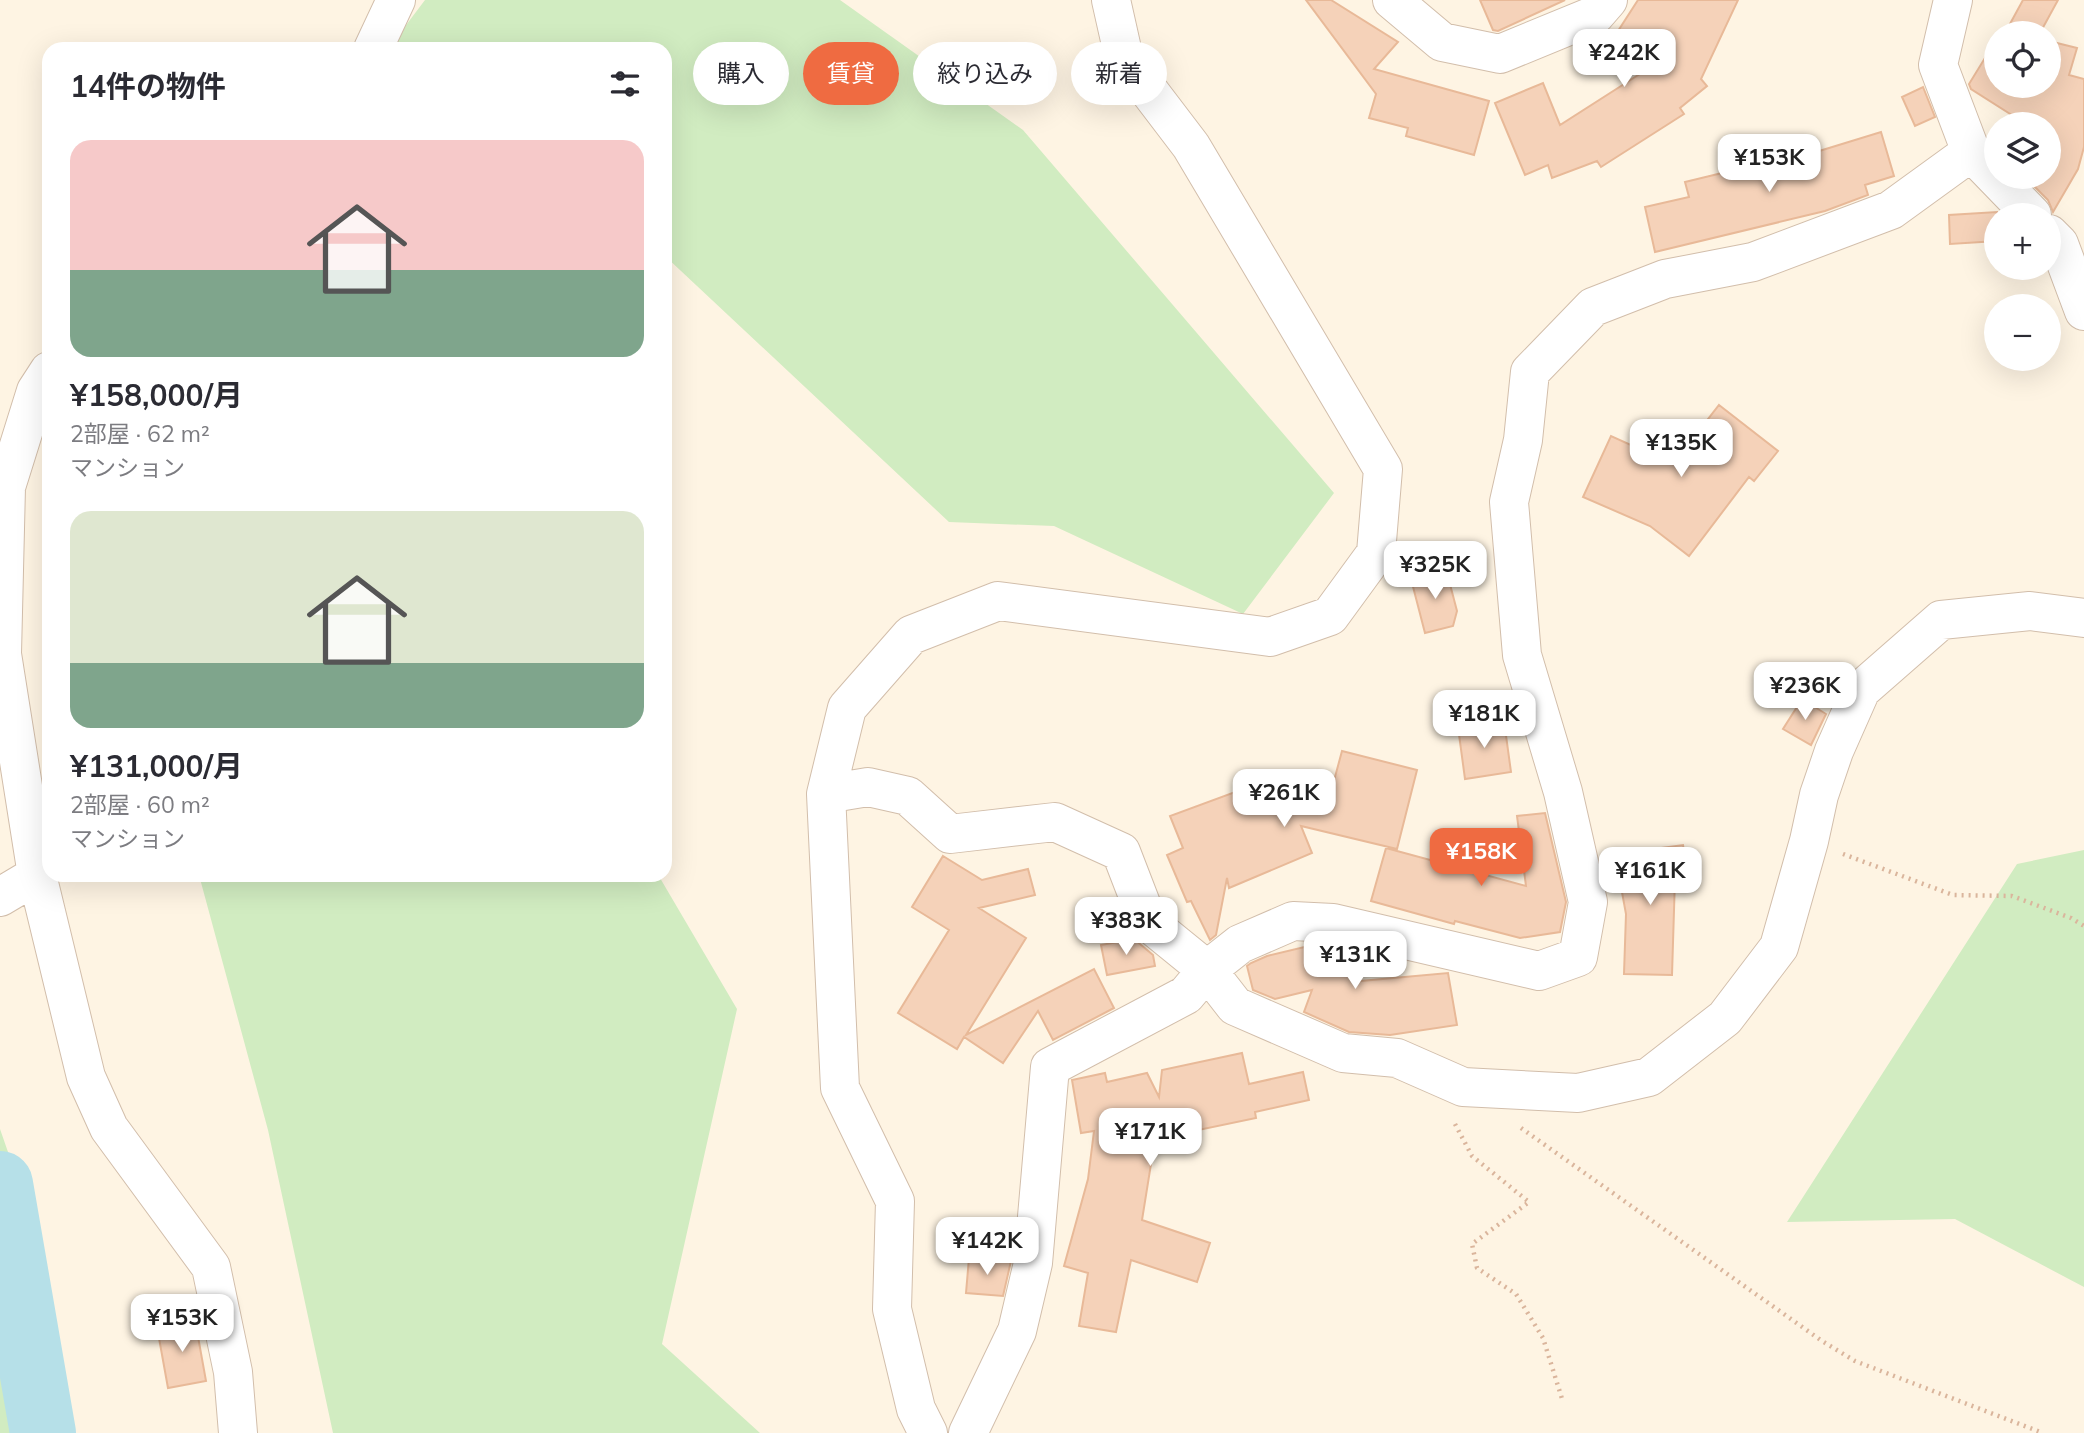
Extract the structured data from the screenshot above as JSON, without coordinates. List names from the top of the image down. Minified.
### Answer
{"page":{"map_buttons":["+","−"],"price":["¥242K","¥153K","¥135K","¥325K","¥236K","¥181K","¥261K","¥158K","¥161K","¥383K","¥131K","¥171K","¥142K","¥153K"],"chip":["購入","賃貸","絞り込み","新着"],"heading":"14件の物件","list":[{"name":"¥158,000/月","note":"2部屋 · 62 m² · マンション"},{"name":"¥131,000/月","note":"2部屋 · 60 m² · マンション"}]}}
